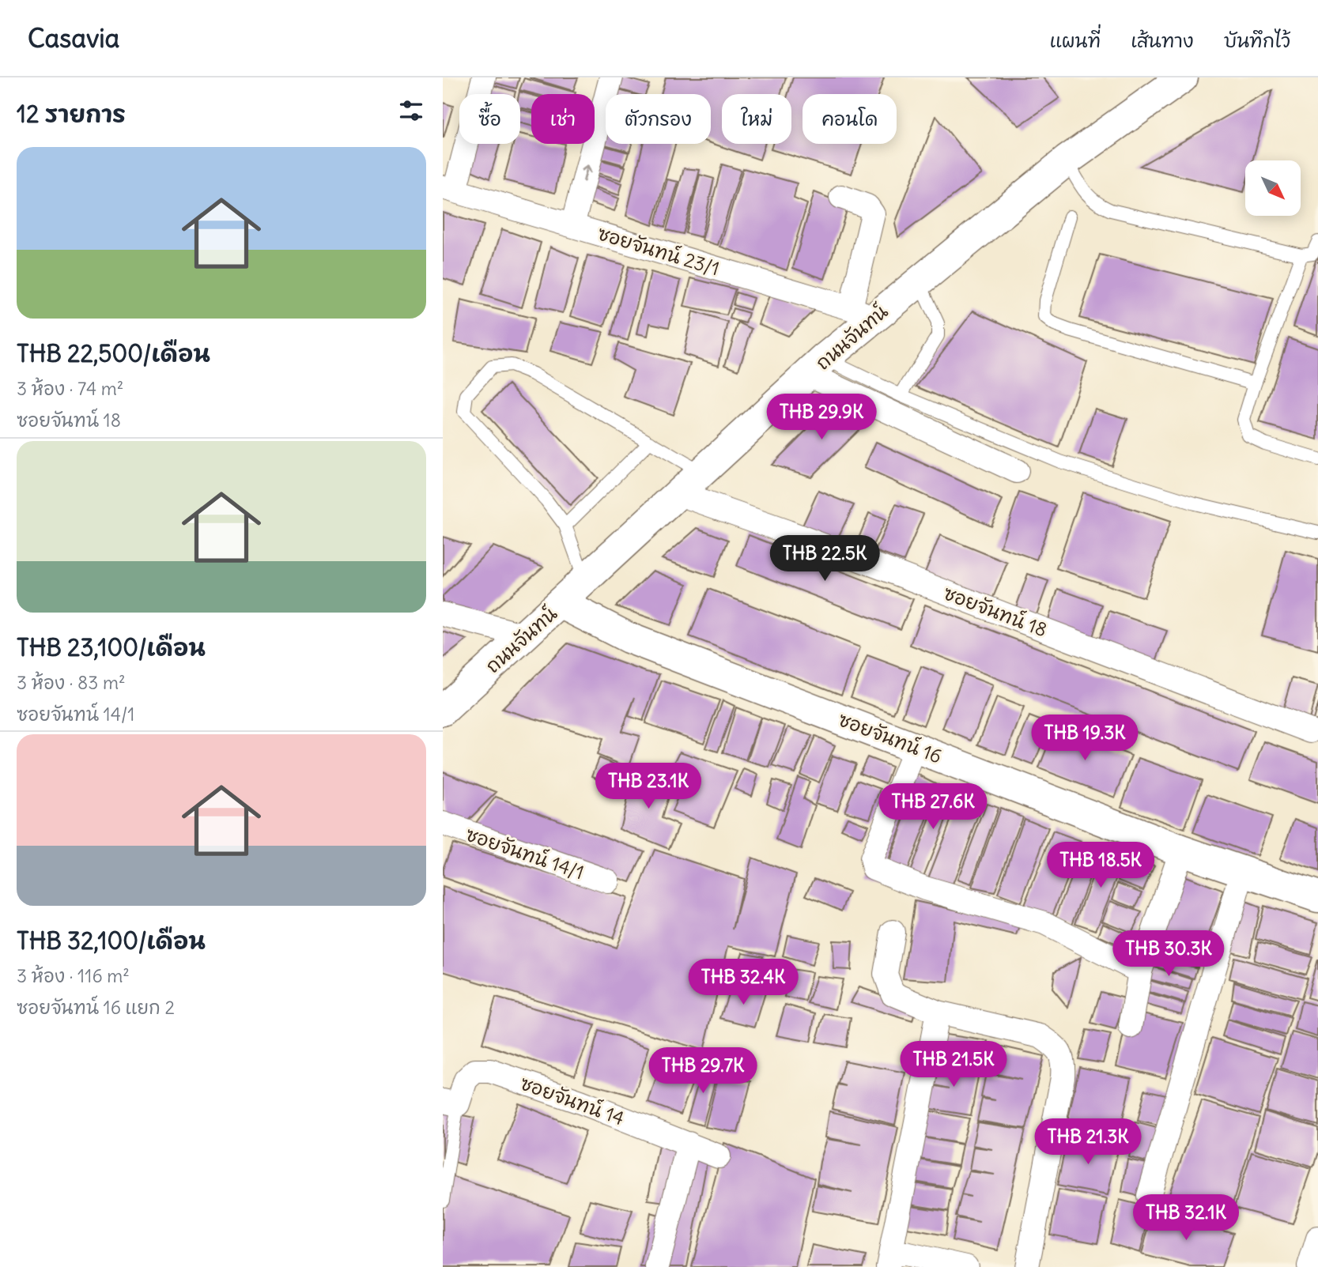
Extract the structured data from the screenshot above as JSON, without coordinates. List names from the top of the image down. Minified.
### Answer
{"streets":{"main road":["ถนนจันทน์","ซอยจันทน์ 16"],"street":["ซอยจันทน์ 23/1","ซอยจันทน์ 18","ซอยจันทน์ 14/1","ซอยจันทน์ 14"]},"crossings":[["ซอยจันทน์ 23/1","ถนนจันทน์"],["ถนนจันทน์","ซอยจันทน์ 18"],["ถนนจันทน์","ซอยจันทน์ 16"]],"north":"bottom right","page":{"header":"Casavia","nav":["แผนที่","เส้นทาง","บันทึกไว้"],"heading":"12 รายการ","chip":["ซื้อ","เช่า","ตัวกรอง","ใหม่","คอนโด"],"list":[{"name":"THB 22,500/เดือน","note":"3 ห้อง · 74 m² · ซอยจันทน์ 18"},{"name":"THB 23,100/เดือน","note":"3 ห้อง · 83 m² · ซอยจันทน์ 14/1"},{"name":"THB 32,100/เดือน","note":"3 ห้อง · 116 m² · ซอยจันทน์ 16 แยก 2"}],"price":["THB 29.9K","THB 22.5K","THB 19.3K","THB 23.1K","THB 27.6K","THB 18.5K","THB 30.3K","THB 32.4K","THB 21.5K","THB 29.7K","THB 21.3K","THB 32.1K"]}}
